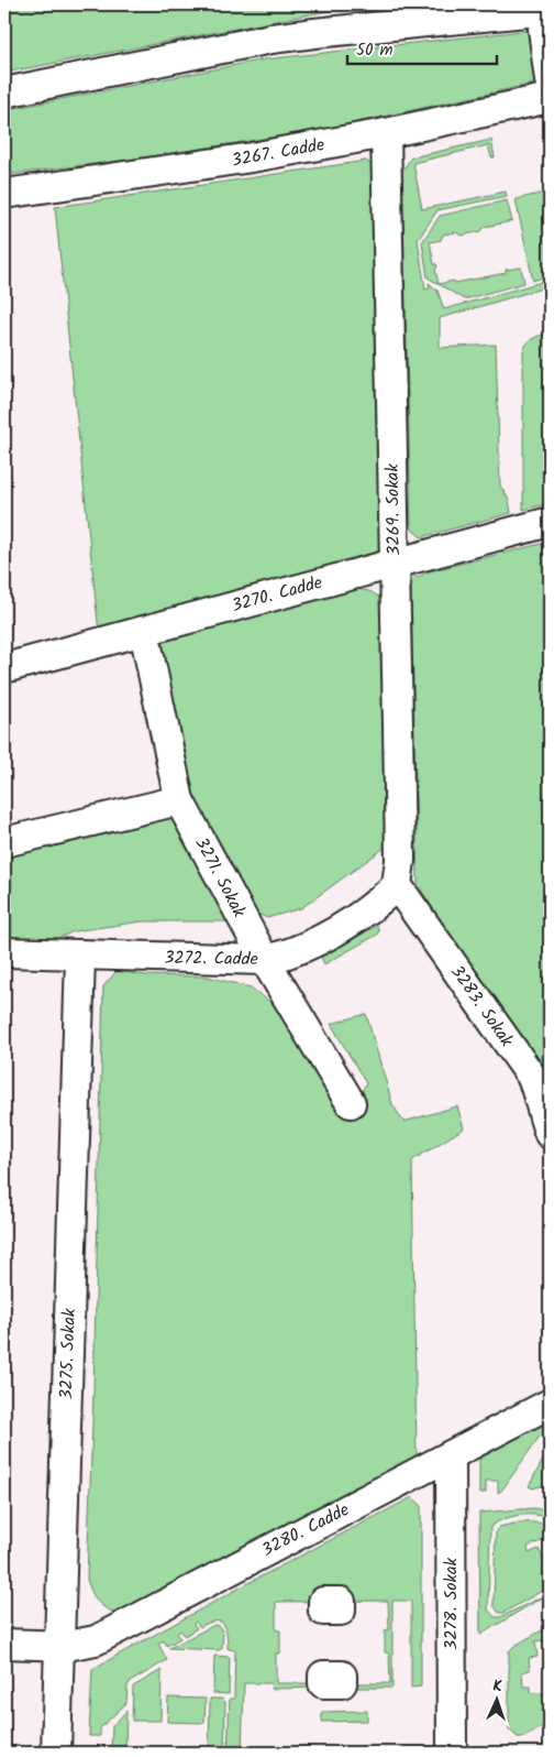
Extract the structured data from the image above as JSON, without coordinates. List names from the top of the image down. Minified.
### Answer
{"streets":{"street":["3267. Cadde","3269. Sokak","3270. Cadde","3271. Sokak","3272. Cadde","3283. Sokak","3275. Sokak","3280. Cadde","3278. Sokak"]},"crossings":[["3267. Cadde","3269. Sokak"],["3269. Sokak","3270. Cadde"],["3269. Sokak","3272. Cadde"],["3269. Sokak","3283. Sokak"],["3270. Cadde","3271. Sokak"],["3271. Sokak","3272. Cadde"],["3272. Cadde","3283. Sokak"],["3272. Cadde","3275. Sokak"],["3275. Sokak","3280. Cadde"],["3280. Cadde","3278. Sokak"]],"scale_bar":"50 m","north":"top"}
